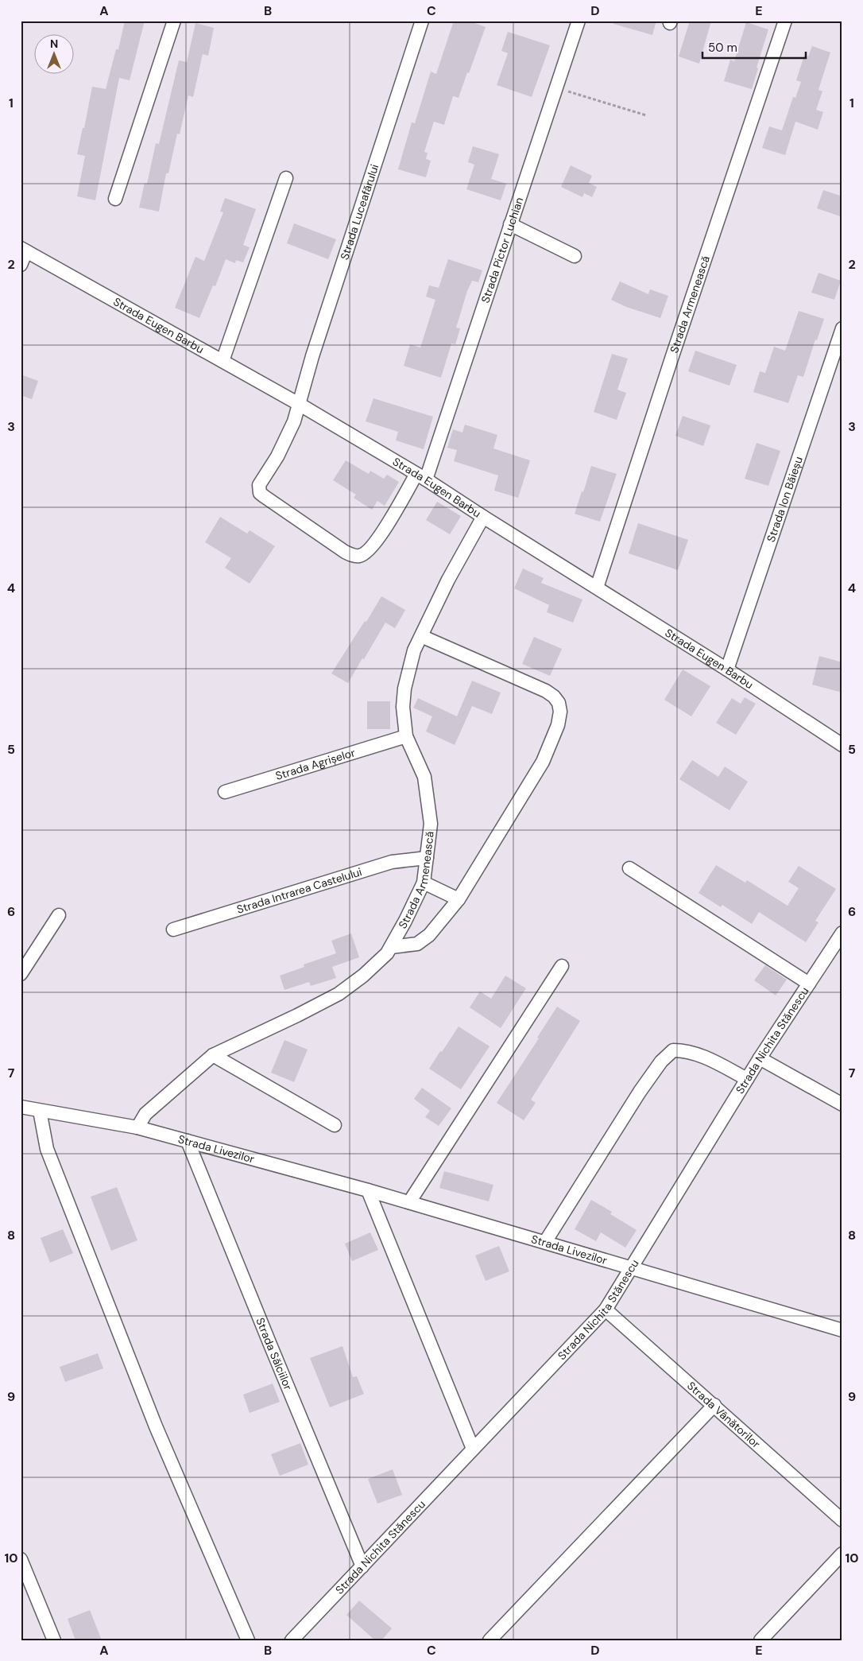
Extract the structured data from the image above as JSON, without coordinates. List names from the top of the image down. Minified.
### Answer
{"streets":{"street":["Strada Luceafărului","Strada Pictor Luchian","Strada Armenească","Strada Eugen Barbu","Strada Ion Băieșu","Strada Agrișelor","Strada Intrarea Castelului","Strada Nichita Stănescu","Strada Livezilor","Strada Sălciilor","Strada Vânătorilor"]},"crossings":[["Strada Luceafărului","Strada Pictor Luchian"],["Strada Luceafărului","Strada Eugen Barbu"],["Strada Pictor Luchian","Strada Eugen Barbu"],["Strada Armenească","Strada Eugen Barbu"],["Strada Armenească","Strada Agrișelor"],["Strada Armenească","Strada Intrarea Castelului"],["Strada Armenească","Strada Livezilor"],["Strada Eugen Barbu","Strada Ion Băieșu"],["Strada Nichita Stănescu","Strada Livezilor"],["Strada Nichita Stănescu","Strada Sălciilor"],["Strada Nichita Stănescu","Strada Vânătorilor"],["Strada Livezilor","Strada Sălciilor"]],"scale_bar":"50 m","north":"top","grid":{"columns":["A","B","C","D","E"],"rows":["1","2","3","4","5","6","7","8","9","10"]}}
